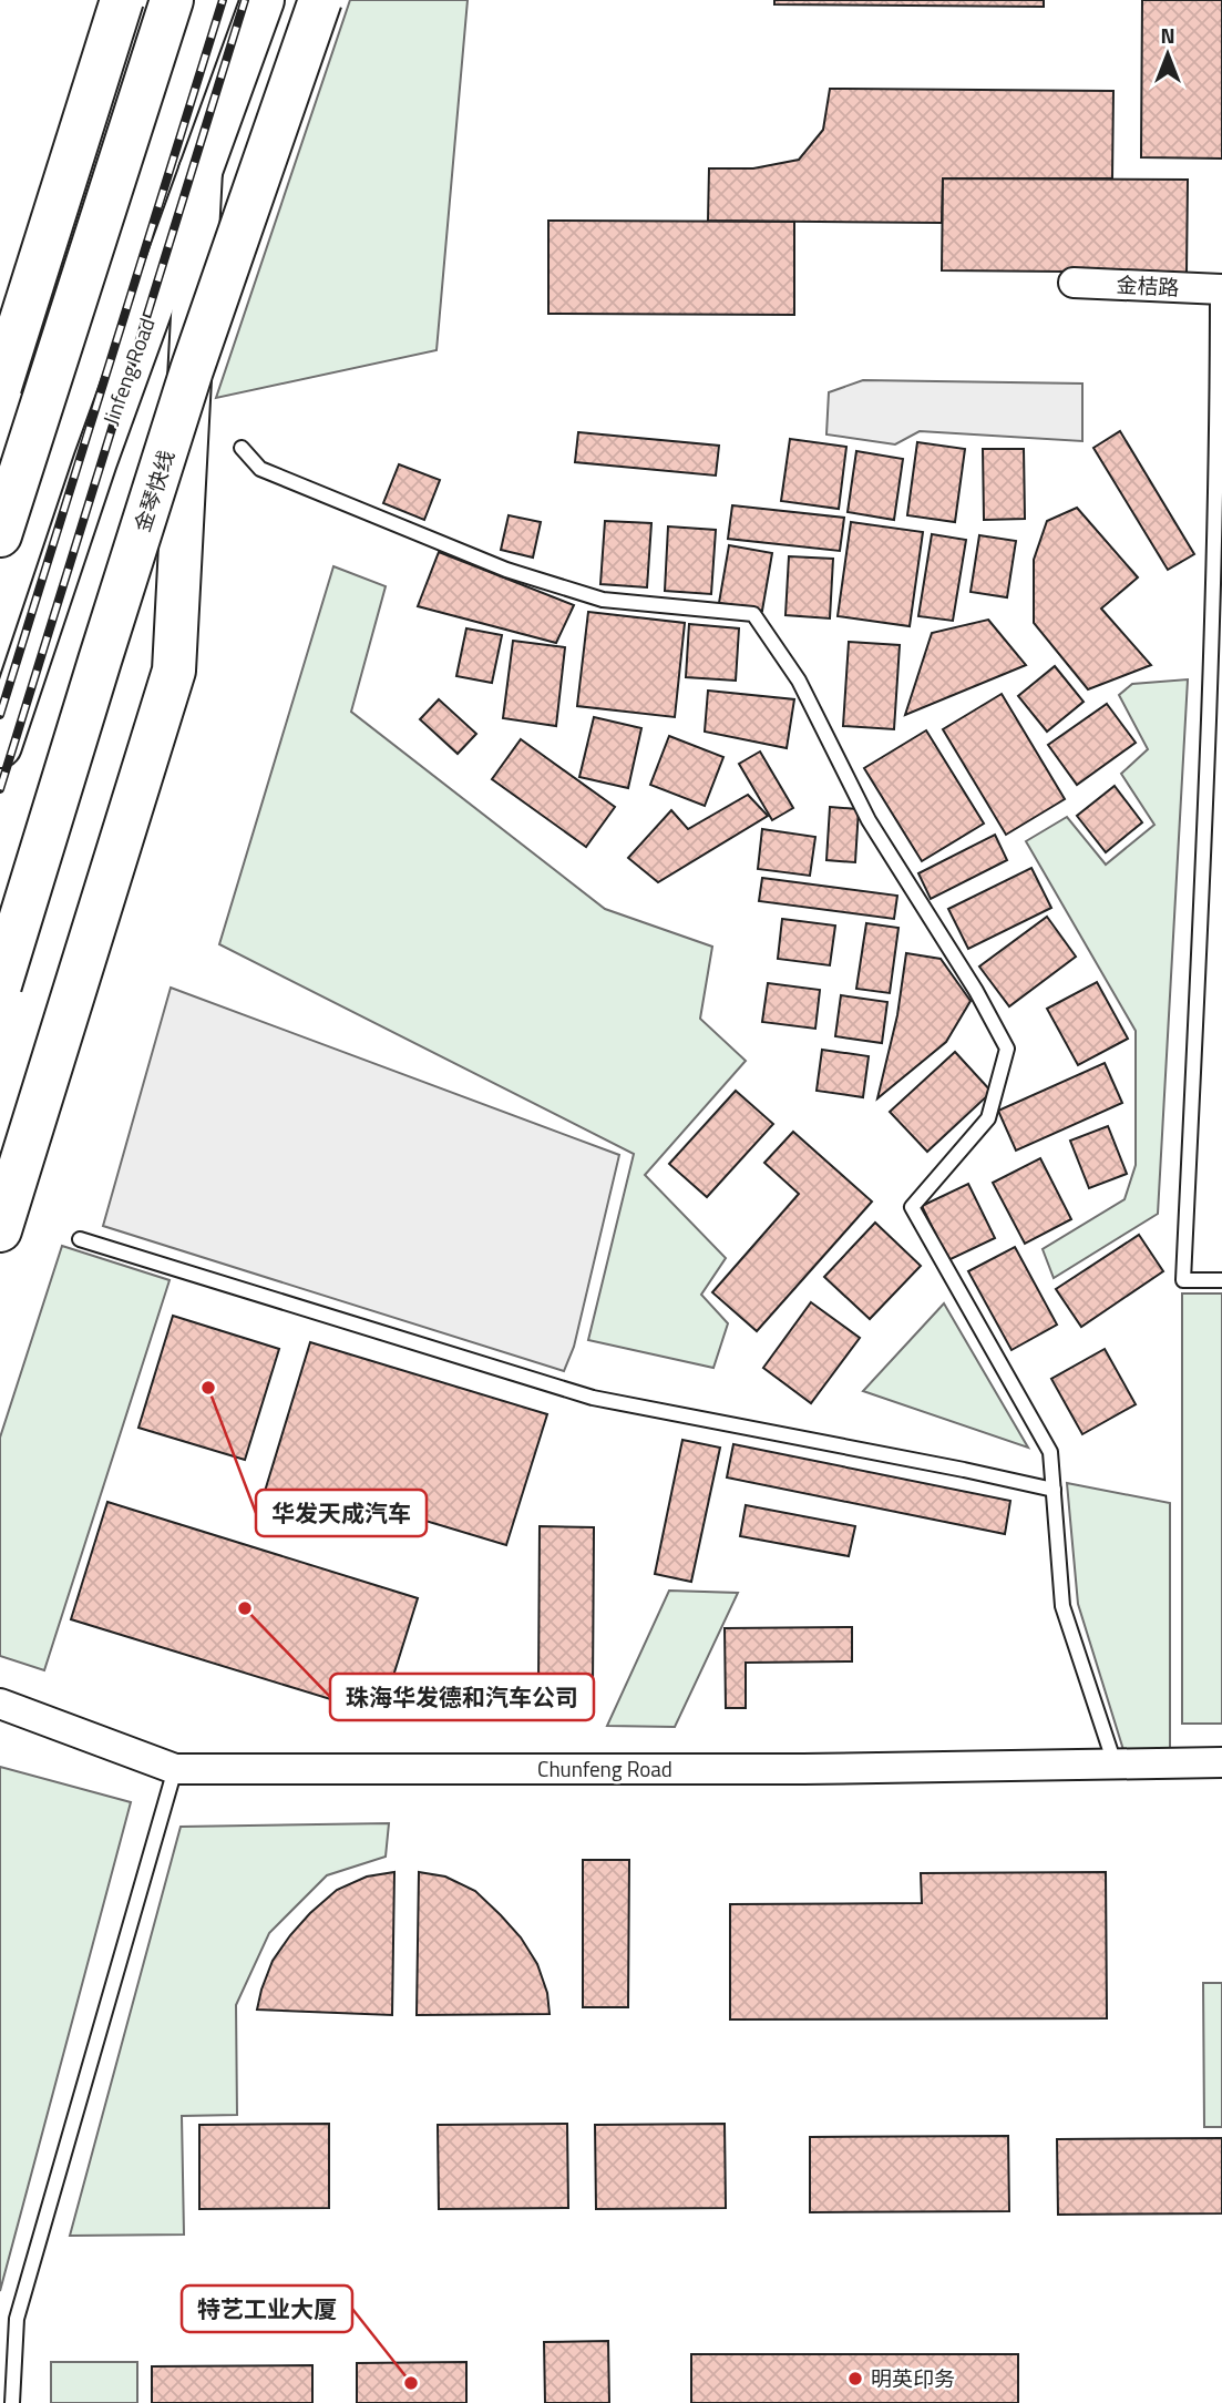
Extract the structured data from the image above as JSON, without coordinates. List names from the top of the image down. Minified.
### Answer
{"streets":{"main road":["Jinfeng Road","金琴快线"],"street":["金桔路","Chunfeng Road"]},"places":["华发天成汽车","珠海华发德和汽车公司","明英印务","特艺工业大厦"],"north":"top"}
